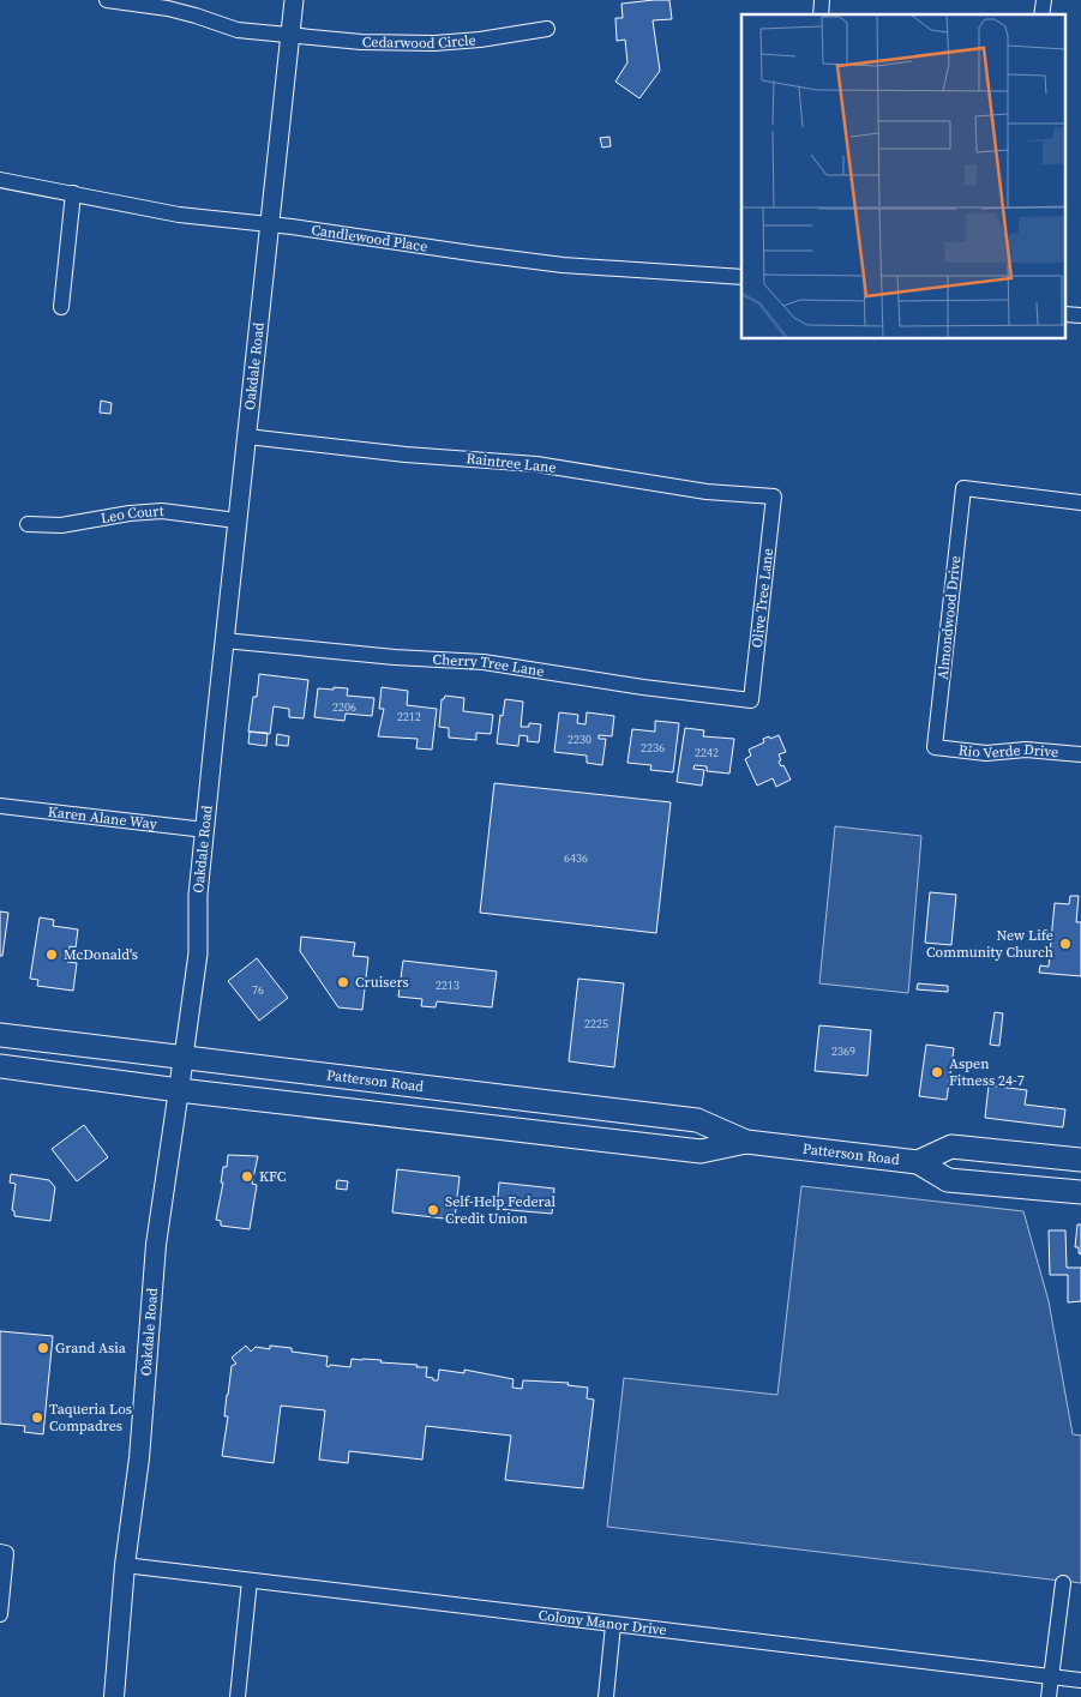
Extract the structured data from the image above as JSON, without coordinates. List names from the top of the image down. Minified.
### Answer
{"streets":{"main road":["Oakdale Road","Patterson Road"],"street":["Cedarwood Circle","Candlewood Place","Raintree Lane","Leo Court","Olive Tree Lane","Almondwood Drive","Cherry Tree Lane","Rio Verde Drive","Karen Alane Way","Colony Manor Drive"]},"crossings":[["Cedarwood Circle","Oakdale Road"],["Candlewood Place","Oakdale Road"],["Oakdale Road","Raintree Lane"],["Oakdale Road","Leo Court"],["Oakdale Road","Cherry Tree Lane"],["Oakdale Road","Karen Alane Way"],["Oakdale Road","Patterson Road"],["Oakdale Road","Colony Manor Drive"],["Raintree Lane","Olive Tree Lane"],["Olive Tree Lane","Cherry Tree Lane"],["Almondwood Drive","Rio Verde Drive"]],"places":["New Life Community Church","McDonald's","Cruisers","Aspen Fitness 24-7","KFC","Self-Help Federal Credit Union","Grand Asia","Taqueria Los Compadres"],"house_numbers":["2206","2212","2230","2236","2242","6436","2213","76","2225","2369"]}
